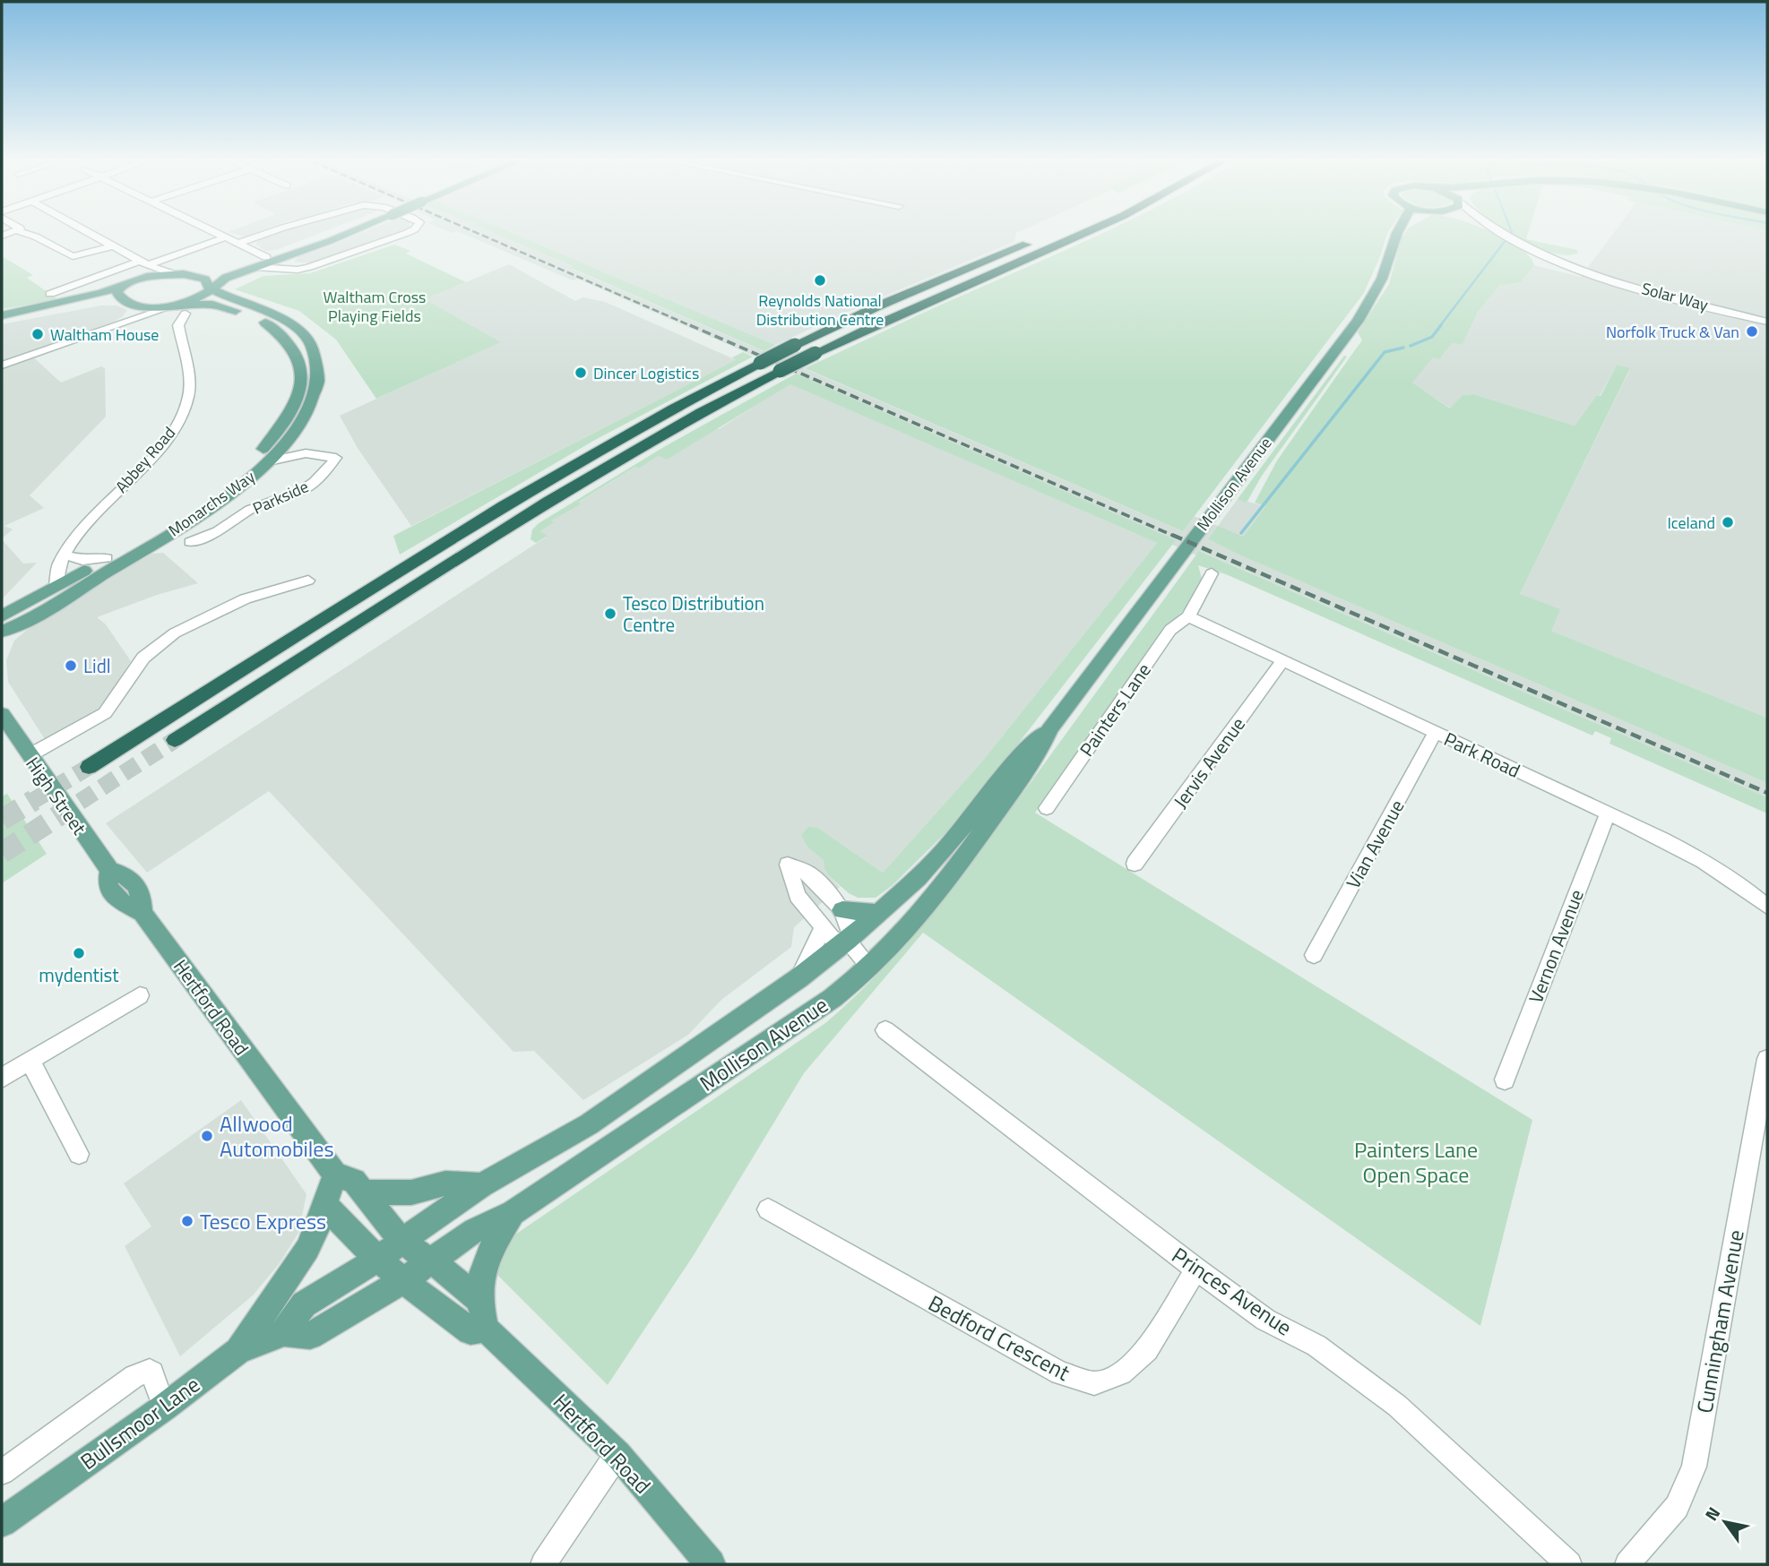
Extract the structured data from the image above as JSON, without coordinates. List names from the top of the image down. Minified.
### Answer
{"streets":{"main road":["Mollison Avenue","Monarchs Way","High Street","Hertford Road","Bullsmoor Lane"],"street":["Solar Way","Abbey Road","Parkside","Painters Lane","Park Road","Jervis Avenue","Vian Avenue","Vernon Avenue","Princes Avenue","Cunningham Avenue","Bedford Crescent"]},"crossings":[["Abbey Road","Monarchs Way"],["Mollison Avenue","Hertford Road"],["Mollison Avenue","Bullsmoor Lane"],["Parkside","Monarchs Way"],["Painters Lane","Park Road"],["Park Road","Jervis Avenue"],["Park Road","Vian Avenue"],["Park Road","Vernon Avenue"],["High Street","Hertford Road"],["Princes Avenue","Bedford Crescent"]],"parks":["Waltham Cross Playing Fields","Painters Lane Open Space"],"places":["Reynolds National Distribution Centre","Norfolk Truck & Van","Waltham House","Dincer Logistics","Iceland","Tesco Distribution Centre","Lidl","mydentist","Allwood Automobiles","Tesco Express"],"north":"top left"}
